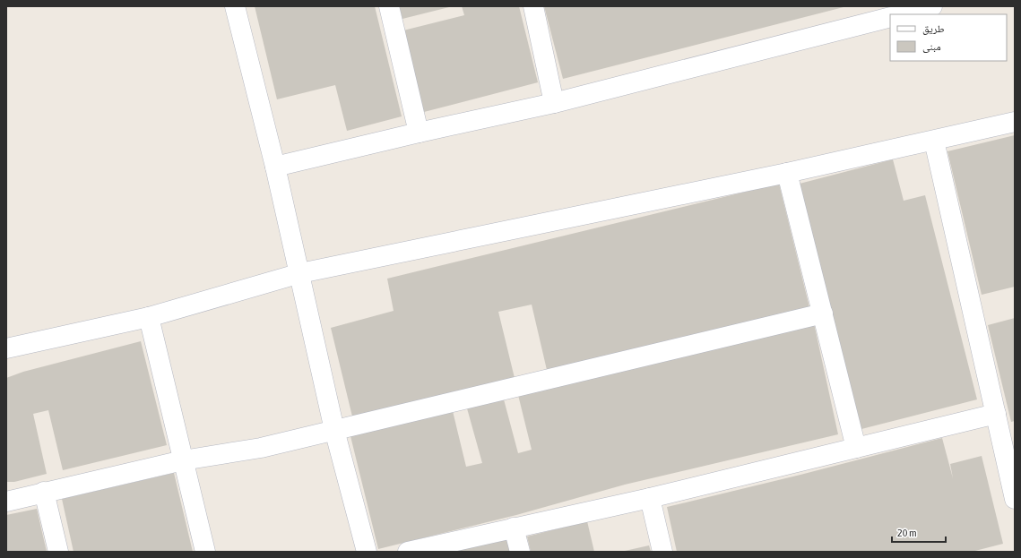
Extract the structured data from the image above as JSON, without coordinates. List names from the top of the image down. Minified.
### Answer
{"legend":["طريق","مبنى"],"scale_bar":"20 m"}
